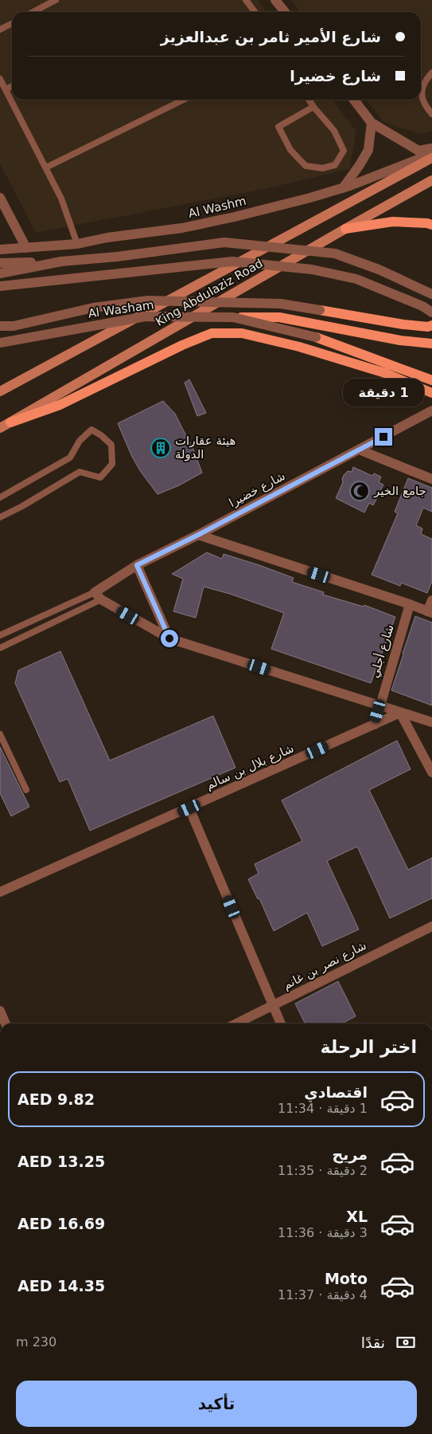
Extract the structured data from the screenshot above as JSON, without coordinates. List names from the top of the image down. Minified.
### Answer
{"streets":{"main road":["King Abdulaziz Road"],"street":["Al Washm","Al Washam","شارع خضيرا","شارع أجلي","شارع بلال بن سالم","شارع نصر بن غانم"]},"crossings":[["شارع أجلي","شارع بلال بن سالم"]],"places":{"building":["هيئة عقارات الدولة"],"mosque":["جامع الخير"]},"page":{"banner":["شارع الأمير ثامر بن عبدالعزيز","شارع خضيرا"],"bubble":"1 دقيقة","heading":"اختر الرحلة","list":[{"name":"اقتصادي","note":"1 دقيقة · 11:34","value":"AED 9.82"},{"name":"مريح","note":"2 دقيقة · 11:35","value":"AED 13.25"},{"name":"XL","note":"3 دقيقة · 11:36","value":"AED 16.69"},{"name":"Moto","note":"4 دقيقة · 11:37","value":"AED 14.35"}],"pay":["نقدًا","230 m"],"buttons":"تأكيد"}}
